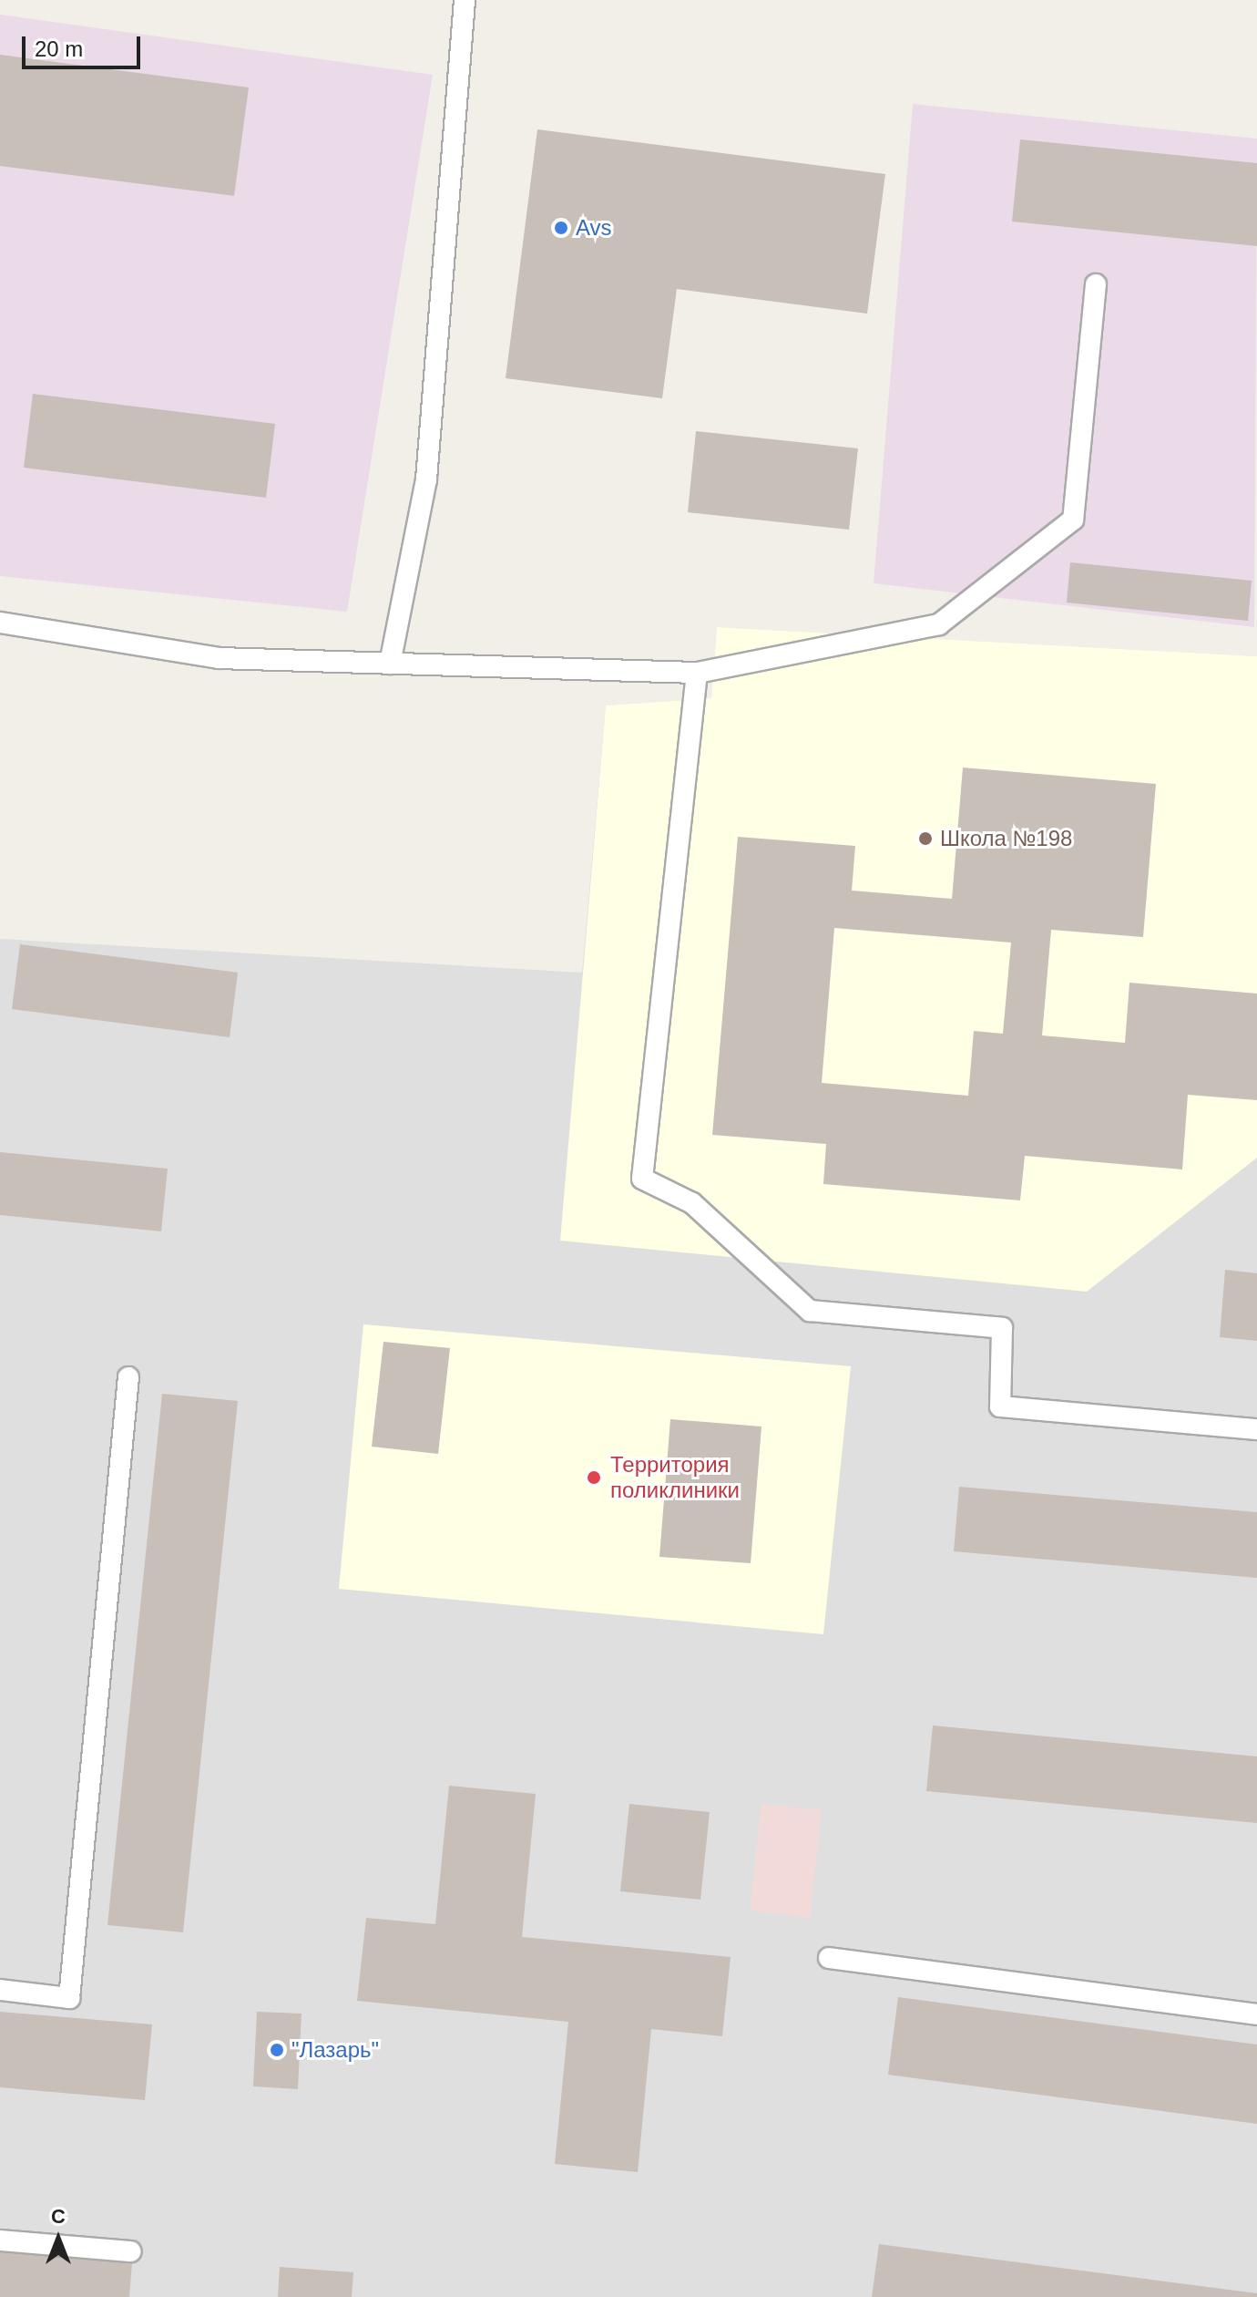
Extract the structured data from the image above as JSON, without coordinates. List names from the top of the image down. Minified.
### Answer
{"places":["Avs","Школа №198","Территория поликлиники","\"Лазарь\""],"scale_bar":"20 m","north":"top"}
